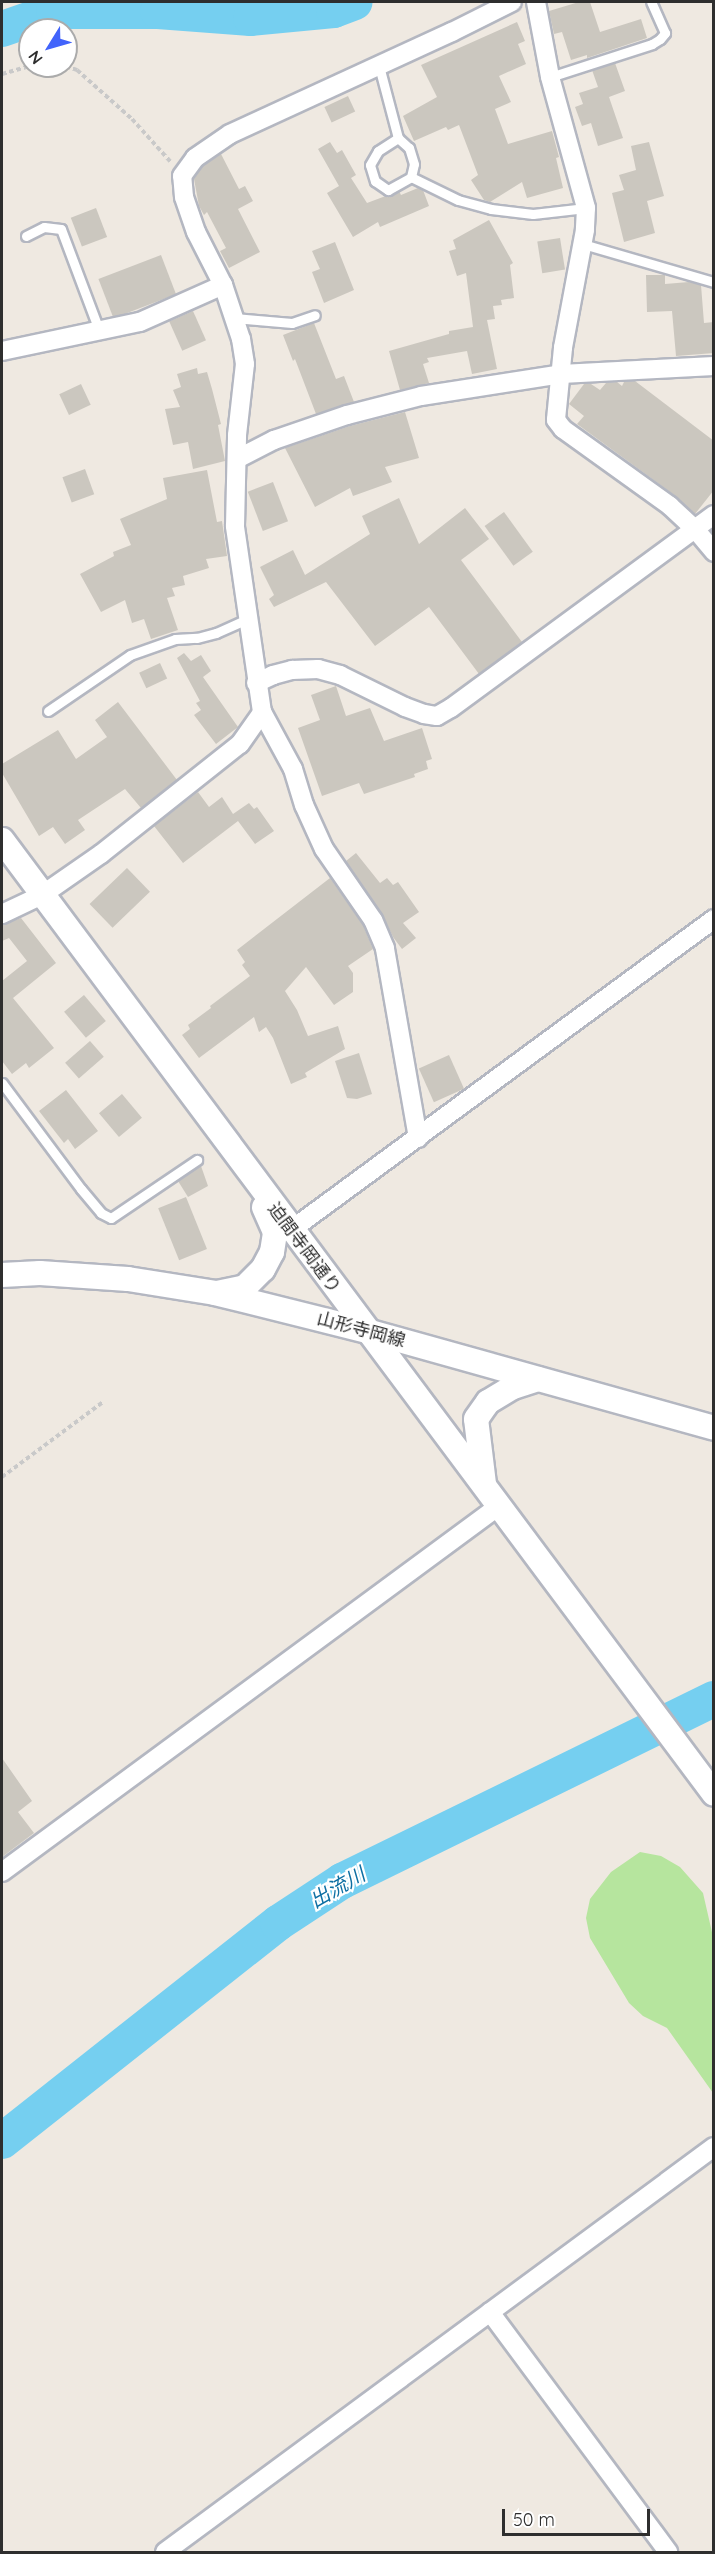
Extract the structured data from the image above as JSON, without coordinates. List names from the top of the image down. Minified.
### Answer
{"streets":{"street":["迫間寺岡通り","山形寺岡線"]},"crossings":[["迫間寺岡通り","山形寺岡線"]],"water":["出流川"],"scale_bar":"50 m","north":"bottom left"}
